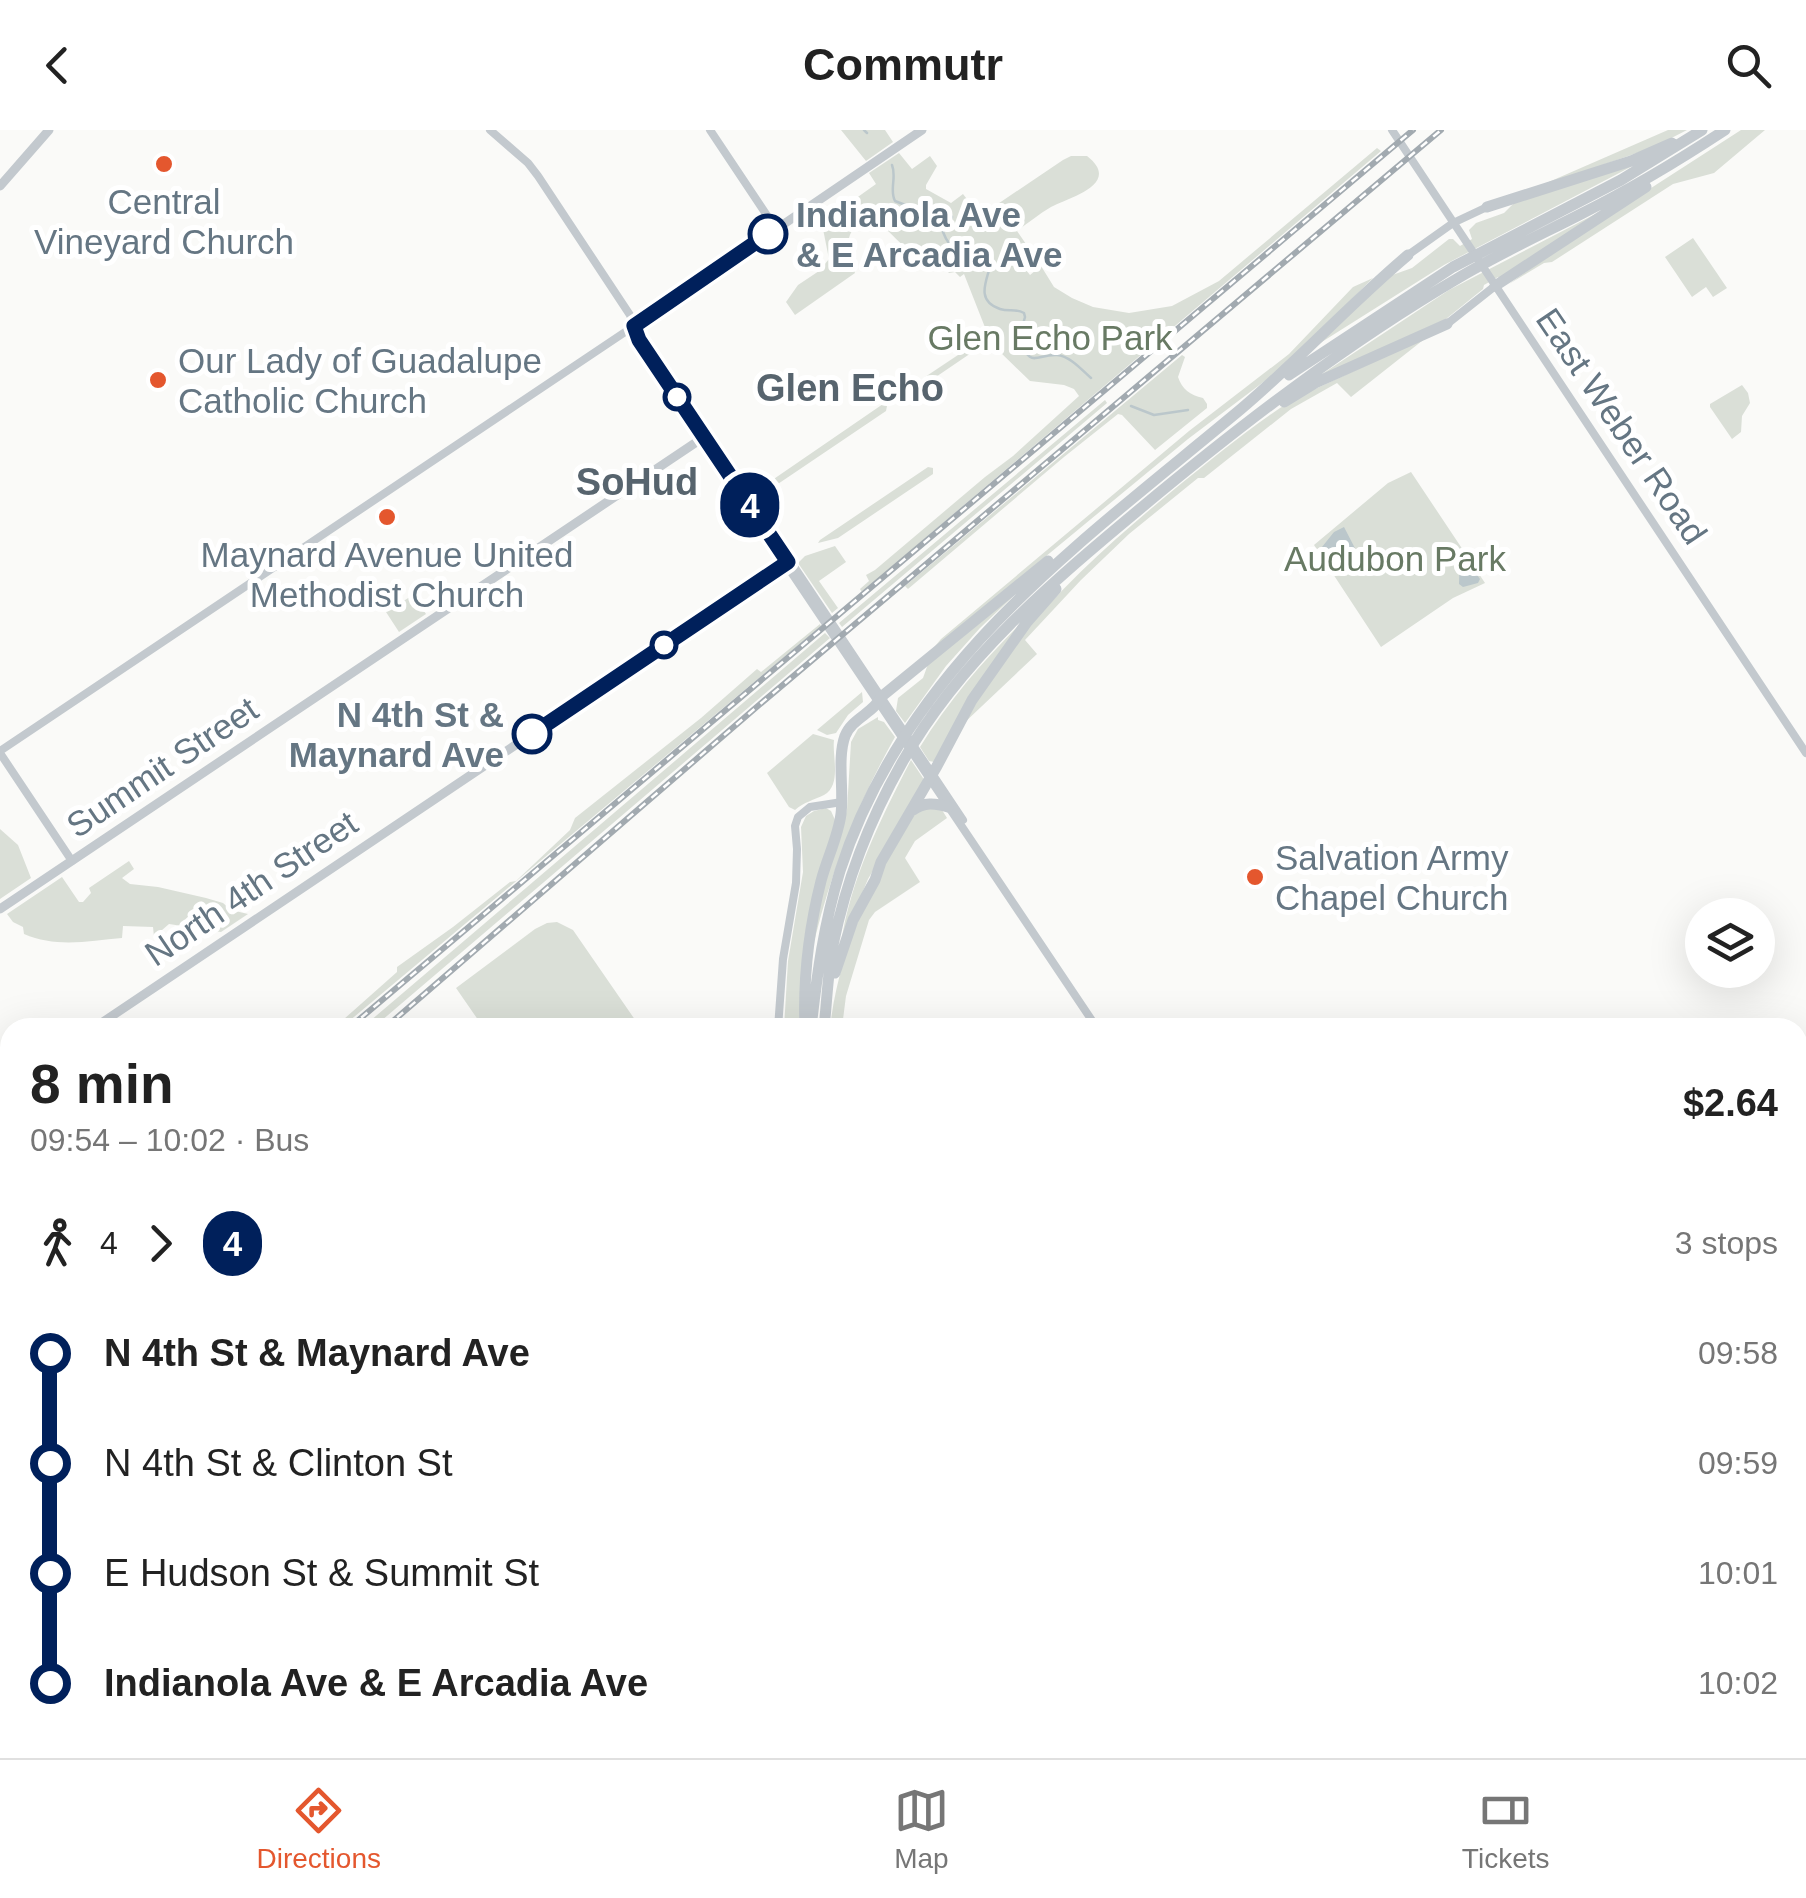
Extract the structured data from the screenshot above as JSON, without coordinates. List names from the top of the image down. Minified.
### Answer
{"streets":{"main road":["Summit Street","North 4th Street"],"street":["East Weber Road"]},"districts":["Glen Echo","SoHud"],"parks":["Glen Echo Park","Audubon Park"],"places":["Central Vineyard Church","Indianola Ave & E Arcadia Ave","Our Lady of Guadalupe Catholic Church","Maynard Avenue United Methodist Church","N 4th St & Maynard Ave","Salvation Army Chapel Church"],"lines":["bus line 4"],"page":{"header":"Commutr","on_map":"4","heading":["8 min","09:54 – 10:02 · Bus","$2.64"],"legs":["4","4","3 stops"],"list":[{"name":"N 4th St & Maynard Ave","value":"09:58"},{"name":"N 4th St & Clinton St","value":"09:59"},{"name":"E Hudson St & Summit St","value":"10:01"},{"name":"Indianola Ave & E Arcadia Ave","value":"10:02"}],"tabs":["Directions","Map","Tickets"]}}
